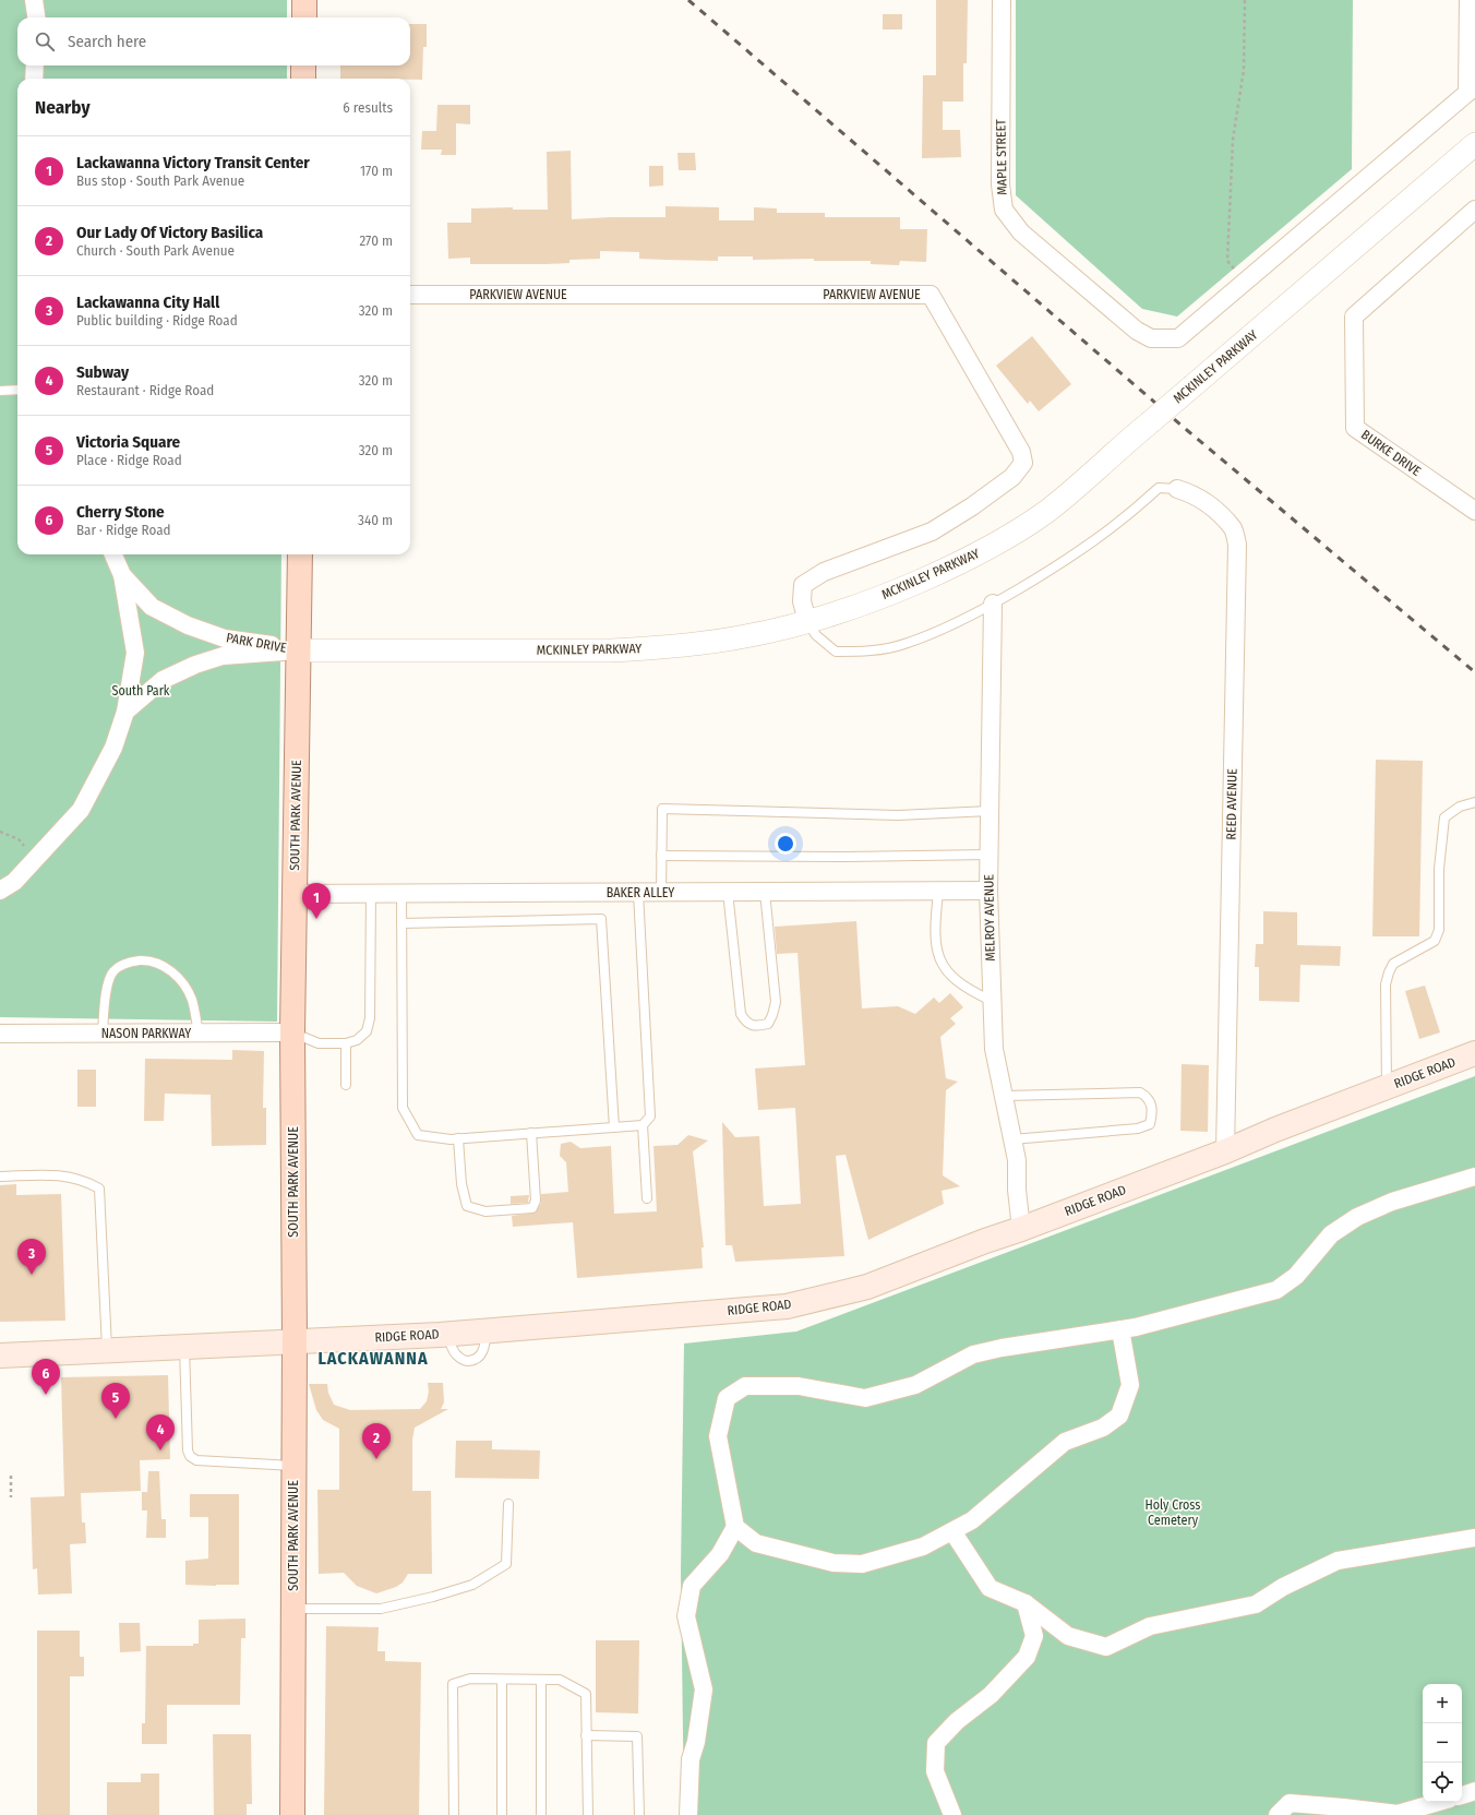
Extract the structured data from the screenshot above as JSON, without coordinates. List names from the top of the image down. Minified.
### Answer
{"streets":{"main road":["SOUTH PARK AVENUE","RIDGE ROAD"],"street":["MAPLE STREET","PARKVIEW AVENUE","MCKINLEY PARKWAY","BURKE DRIVE","PARK DRIVE","REED AVENUE","BAKER ALLEY","MELROY AVENUE","NASON PARKWAY"]},"crossings":[["PARKVIEW AVENUE","MCKINLEY PARKWAY"],["MCKINLEY PARKWAY","PARK DRIVE"],["MCKINLEY PARKWAY","SOUTH PARK AVENUE"],["PARK DRIVE","SOUTH PARK AVENUE"],["REED AVENUE","RIDGE ROAD"],["SOUTH PARK AVENUE","BAKER ALLEY"],["SOUTH PARK AVENUE","NASON PARKWAY"],["SOUTH PARK AVENUE","RIDGE ROAD"],["BAKER ALLEY","MELROY AVENUE"],["MELROY AVENUE","RIDGE ROAD"]],"districts":["LACKAWANNA"],"parks":["South Park","Holy Cross Cemetery"],"page":{"search":"Search here","heading":["Nearby","6 results"],"list":[{"mark":"1","name":"Lackawanna Victory Transit Center","note":"Bus stop · South Park Avenue","value":"170 m"},{"mark":"2","name":"Our Lady Of Victory Basilica","note":"Church · South Park Avenue","value":"270 m"},{"mark":"3","name":"Lackawanna City Hall","note":"Public building · Ridge Road","value":"320 m"},{"mark":"4","name":"Subway","note":"Restaurant · Ridge Road","value":"320 m"},{"mark":"5","name":"Victoria Square","note":"Place · Ridge Road","value":"320 m"},{"mark":"6","name":"Cherry Stone","note":"Bar · Ridge Road","value":"340 m"}],"pins":["1","3","6","5","4","2"],"map_buttons":["+","−"]}}
